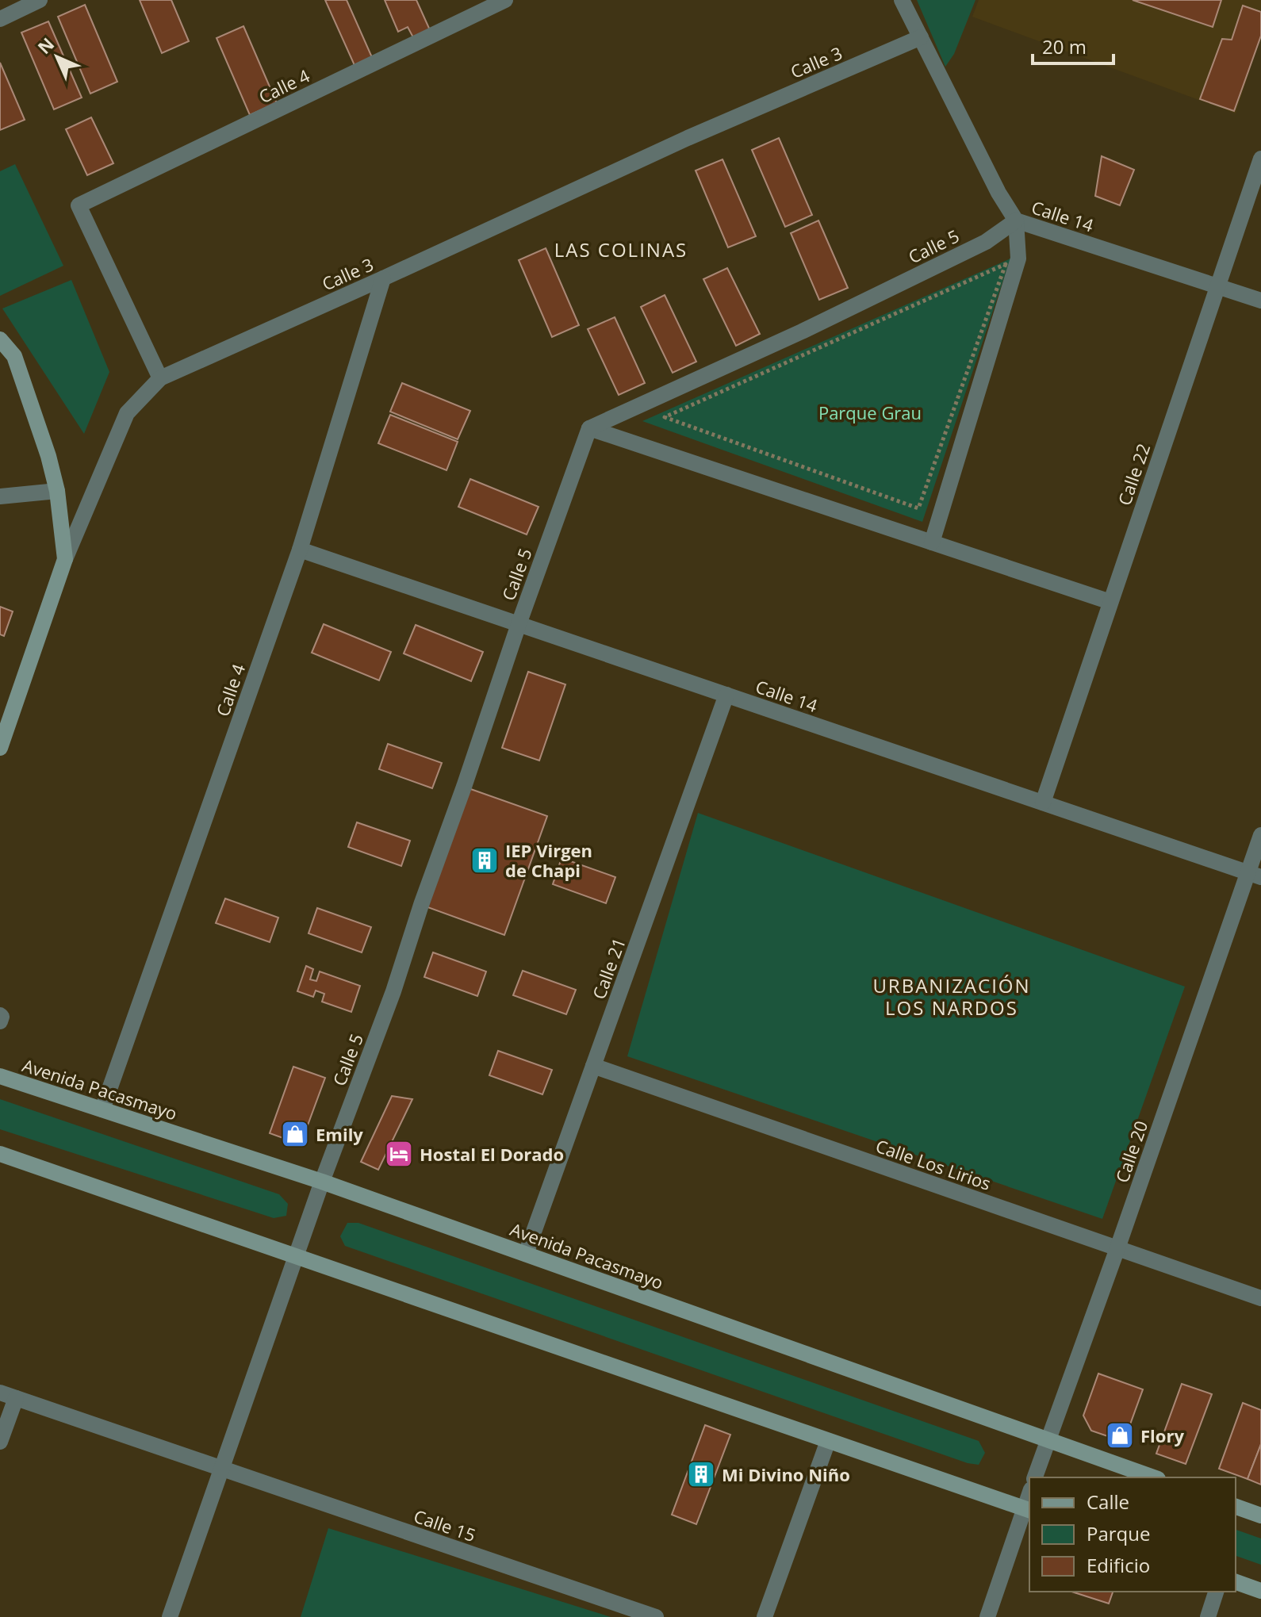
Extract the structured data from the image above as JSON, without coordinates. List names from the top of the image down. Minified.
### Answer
{"streets":{"main road":["Calle 3","Avenida Pacasmayo"],"street":["Calle 4","Calle 14","Calle 5","Calle 22","Calle 21","Calle 20","Calle Los Lirios","Calle 15"]},"crossings":[["Calle 3","Calle 4"],["Calle 3","Calle 14"],["Calle 4","Calle 14"],["Calle 4","Avenida Pacasmayo"],["Calle 14","Calle 5"],["Calle 14","Calle 22"],["Calle 14","Calle 21"],["Calle 14","Calle 20"],["Calle 5","Avenida Pacasmayo"],["Calle 21","Avenida Pacasmayo"],["Calle 21","Calle Los Lirios"],["Avenida Pacasmayo","Calle 20"],["Calle 20","Calle Los Lirios"]],"districts":["LAS COLINAS","URBANIZACIÓN LOS NARDOS"],"parks":["Parque Grau"],"places":{"building":["IEP Virgen de Chapi","Mi Divino Niño"],"shop":["Emily","Flory"],"hotel":["Hostal El Dorado"]},"legend":["Calle","Parque","Edificio"],"scale_bar":"20 m","north":"top left"}
